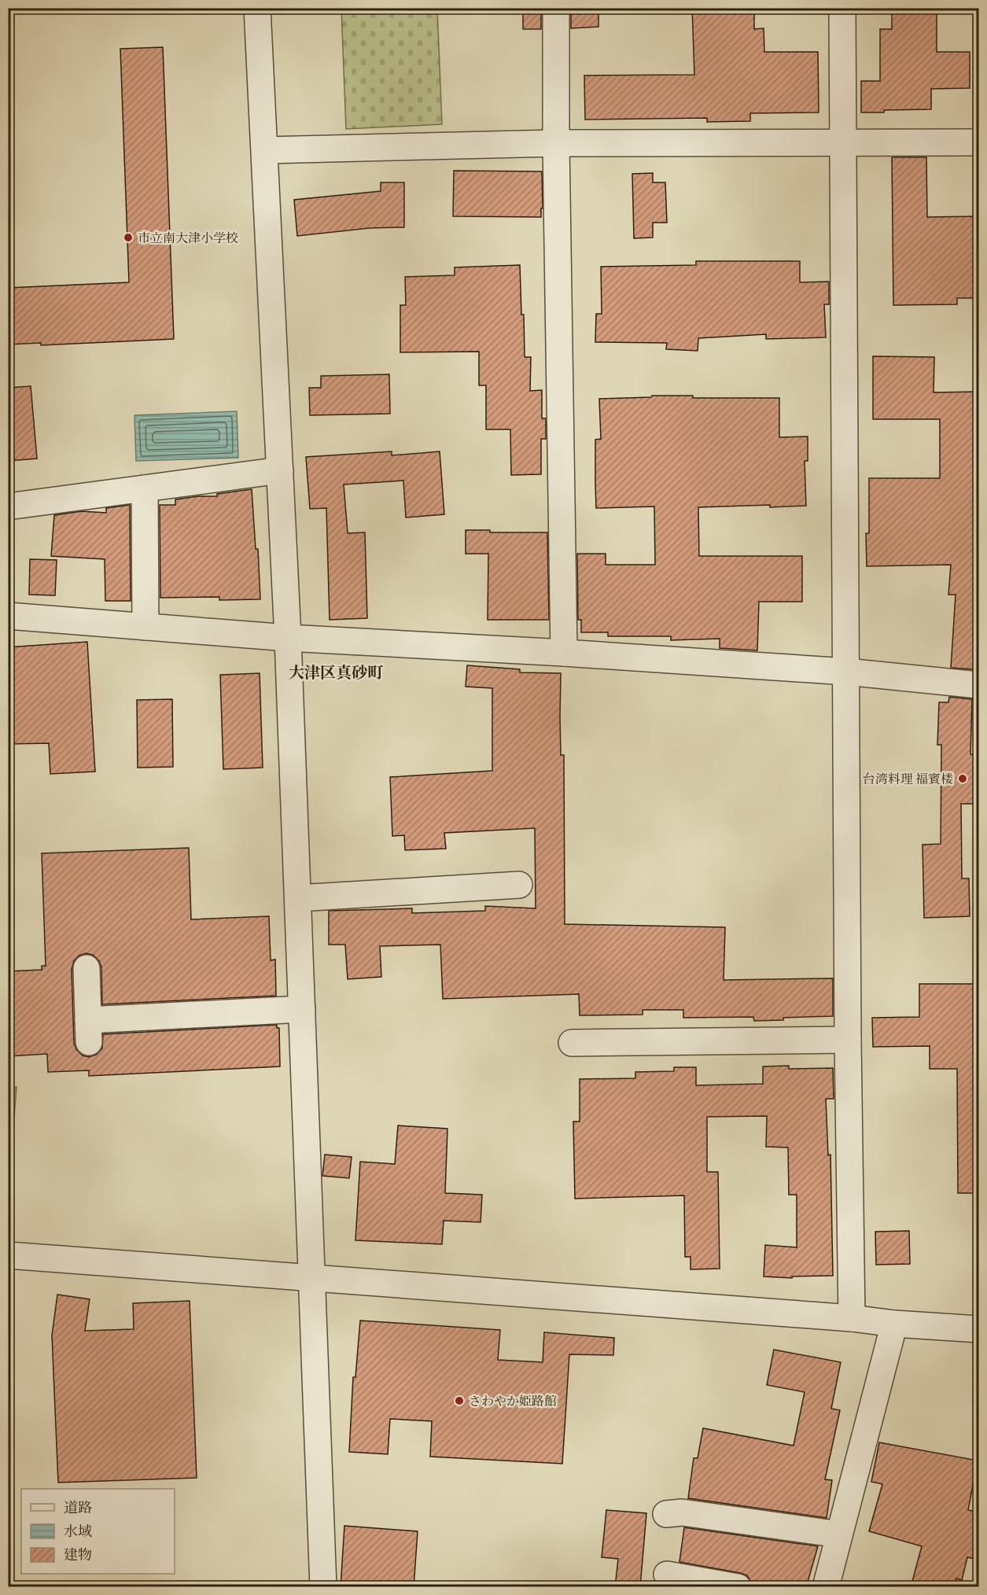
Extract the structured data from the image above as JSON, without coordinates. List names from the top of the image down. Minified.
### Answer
{"districts":["大津区真砂町"],"places":["市立南大津小学校","台湾料理 福賓楼","さわやか姫路館"],"legend":["道路","水域","建物"]}
